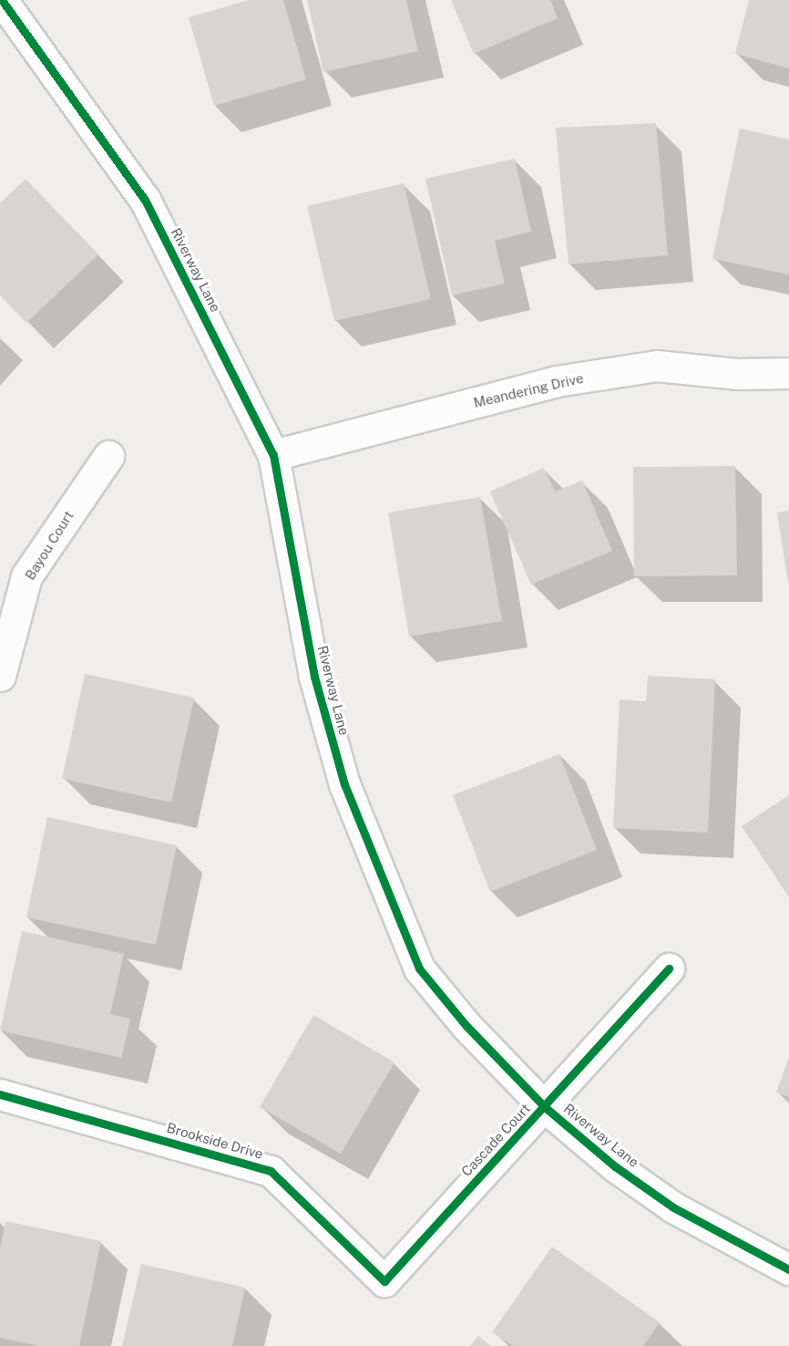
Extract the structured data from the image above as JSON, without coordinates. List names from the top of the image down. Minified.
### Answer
{"streets":{"street":["Riverway Lane","Meandering Drive","Bayou Court","Cascade Court","Brookside Drive"]},"crossings":[["Riverway Lane","Meandering Drive"],["Riverway Lane","Cascade Court"],["Cascade Court","Brookside Drive"]]}
